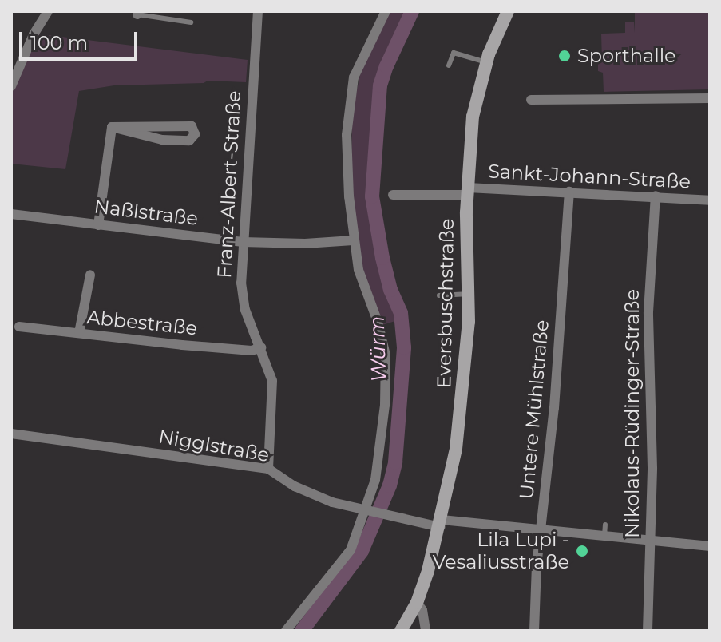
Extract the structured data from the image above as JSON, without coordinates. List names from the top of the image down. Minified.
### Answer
{"streets":{"main road":["Eversbuschstraße"],"street":["Sankt-Johann-Straße","Franz-Albert-Straße","Naßlstraße","Abbestraße","Untere Mühlstraße","Nikolaus-Rüdinger-Straße","Nigglstraße"]},"crossings":[["Sankt-Johann-Straße","Eversbuschstraße"],["Sankt-Johann-Straße","Untere Mühlstraße"],["Sankt-Johann-Straße","Nikolaus-Rüdinger-Straße"],["Franz-Albert-Straße","Naßlstraße"],["Franz-Albert-Straße","Abbestraße"],["Franz-Albert-Straße","Nigglstraße"],["Eversbuschstraße","Nigglstraße"],["Untere Mühlstraße","Nigglstraße"],["Nikolaus-Rüdinger-Straße","Nigglstraße"]],"water":["Würm"],"places":["Sporthalle","Lila Lupi - Vesaliusstraße"],"scale_bar":"100 m"}
